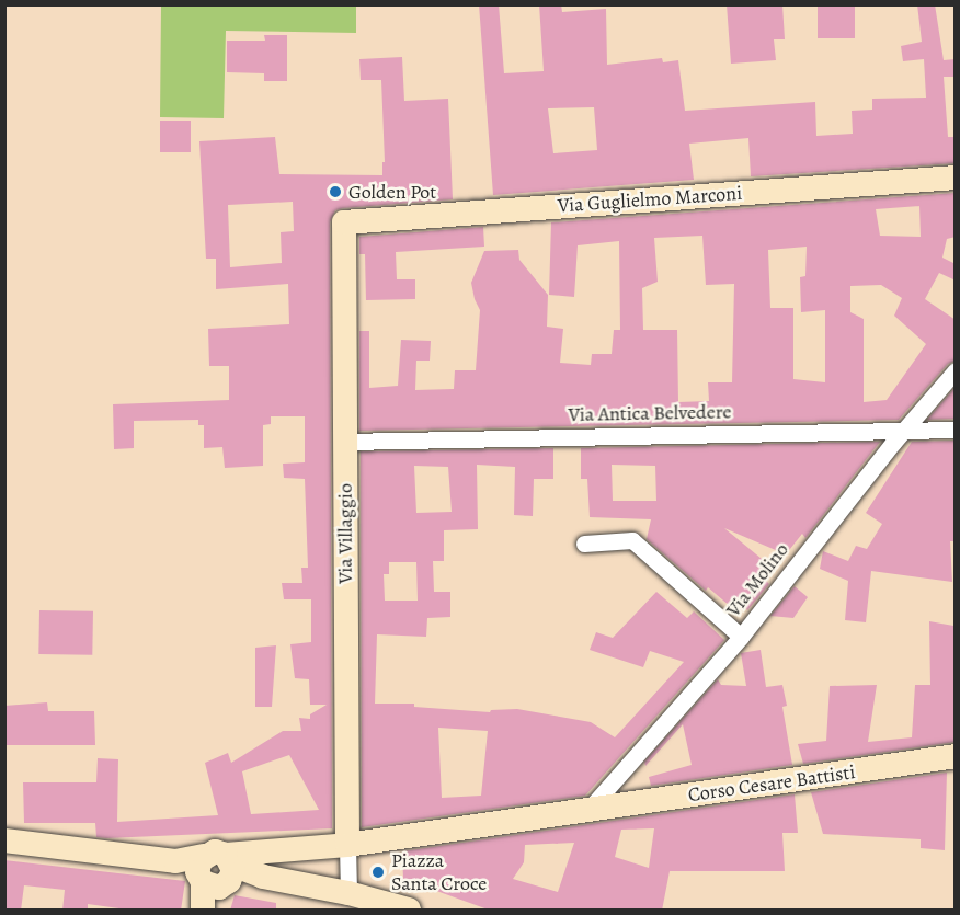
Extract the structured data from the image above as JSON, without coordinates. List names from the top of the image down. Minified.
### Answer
{"streets":{"street":["Via Guglielmo Marconi","Via Antica Belvedere","Via Villaggio","Via Molino","Corso Cesare Battisti"]},"crossings":[["Via Guglielmo Marconi","Via Villaggio"],["Via Antica Belvedere","Via Villaggio"],["Via Antica Belvedere","Via Molino"],["Via Villaggio","Corso Cesare Battisti"],["Via Molino","Corso Cesare Battisti"]],"places":["Golden Pot","Piazza Santa Croce"]}
